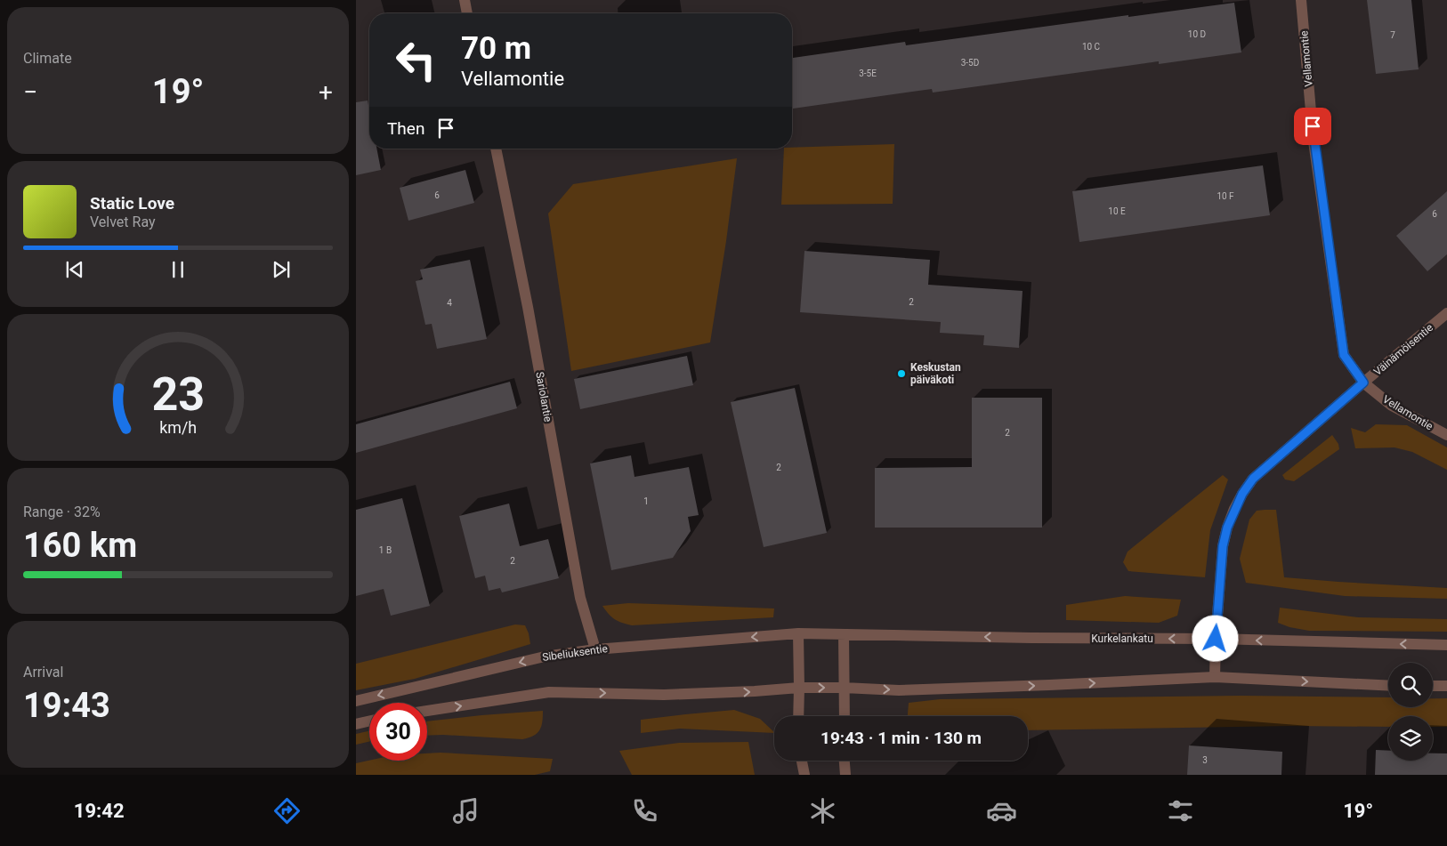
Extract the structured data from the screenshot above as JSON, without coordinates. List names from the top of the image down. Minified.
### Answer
{"streets":{"street":["Vellamontie","Väinämöisentie","Sariolantie","Kurkelankatu","Sibeliuksentie"]},"crossings":[["Vellamontie","Väinämöisentie"],["Väinämöisentie","Kurkelankatu"],["Sariolantie","Sibeliuksentie"],["Kurkelankatu","Sibeliuksentie"]],"places":["Keskustan päiväkoti"],"house_numbers":["10 D","7","10 C","3-5D","3-5E","6","10 F","10 E","6","2","4","2","2","1","1 B","2","3"],"page":{"tile":["Climate",["Range · 32%","160 km"],["Arrival","19:43"]],"turn":["70 m","Vellamontie"],"heat":["−","19°","+"],"then":"Then","song":["Static Love","Velvet Ray"],"limit":"30","trip":"19:43 · 1 min · 130 m","tabs":["19:42","19°"],"gauge":["23","km/h"]}}
